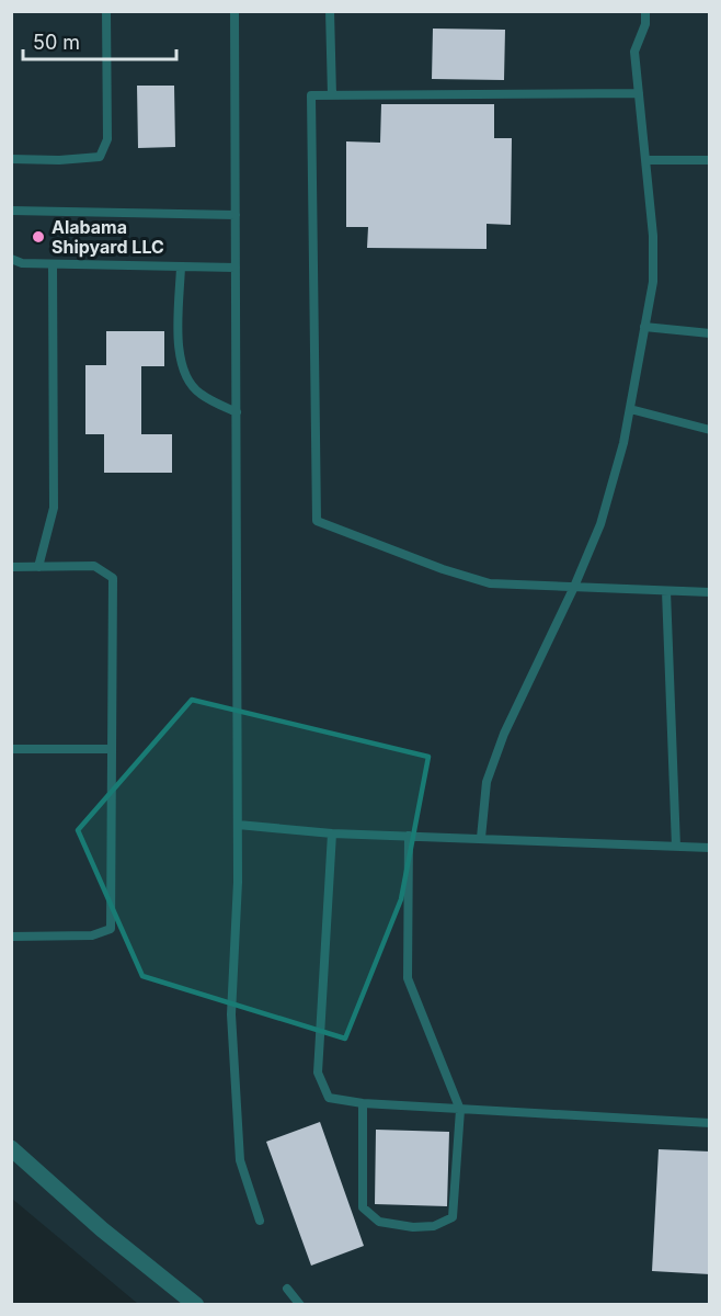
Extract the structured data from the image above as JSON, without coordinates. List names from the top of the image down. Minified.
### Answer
{"places":["Alabama Shipyard LLC"],"scale_bar":"50 m"}
